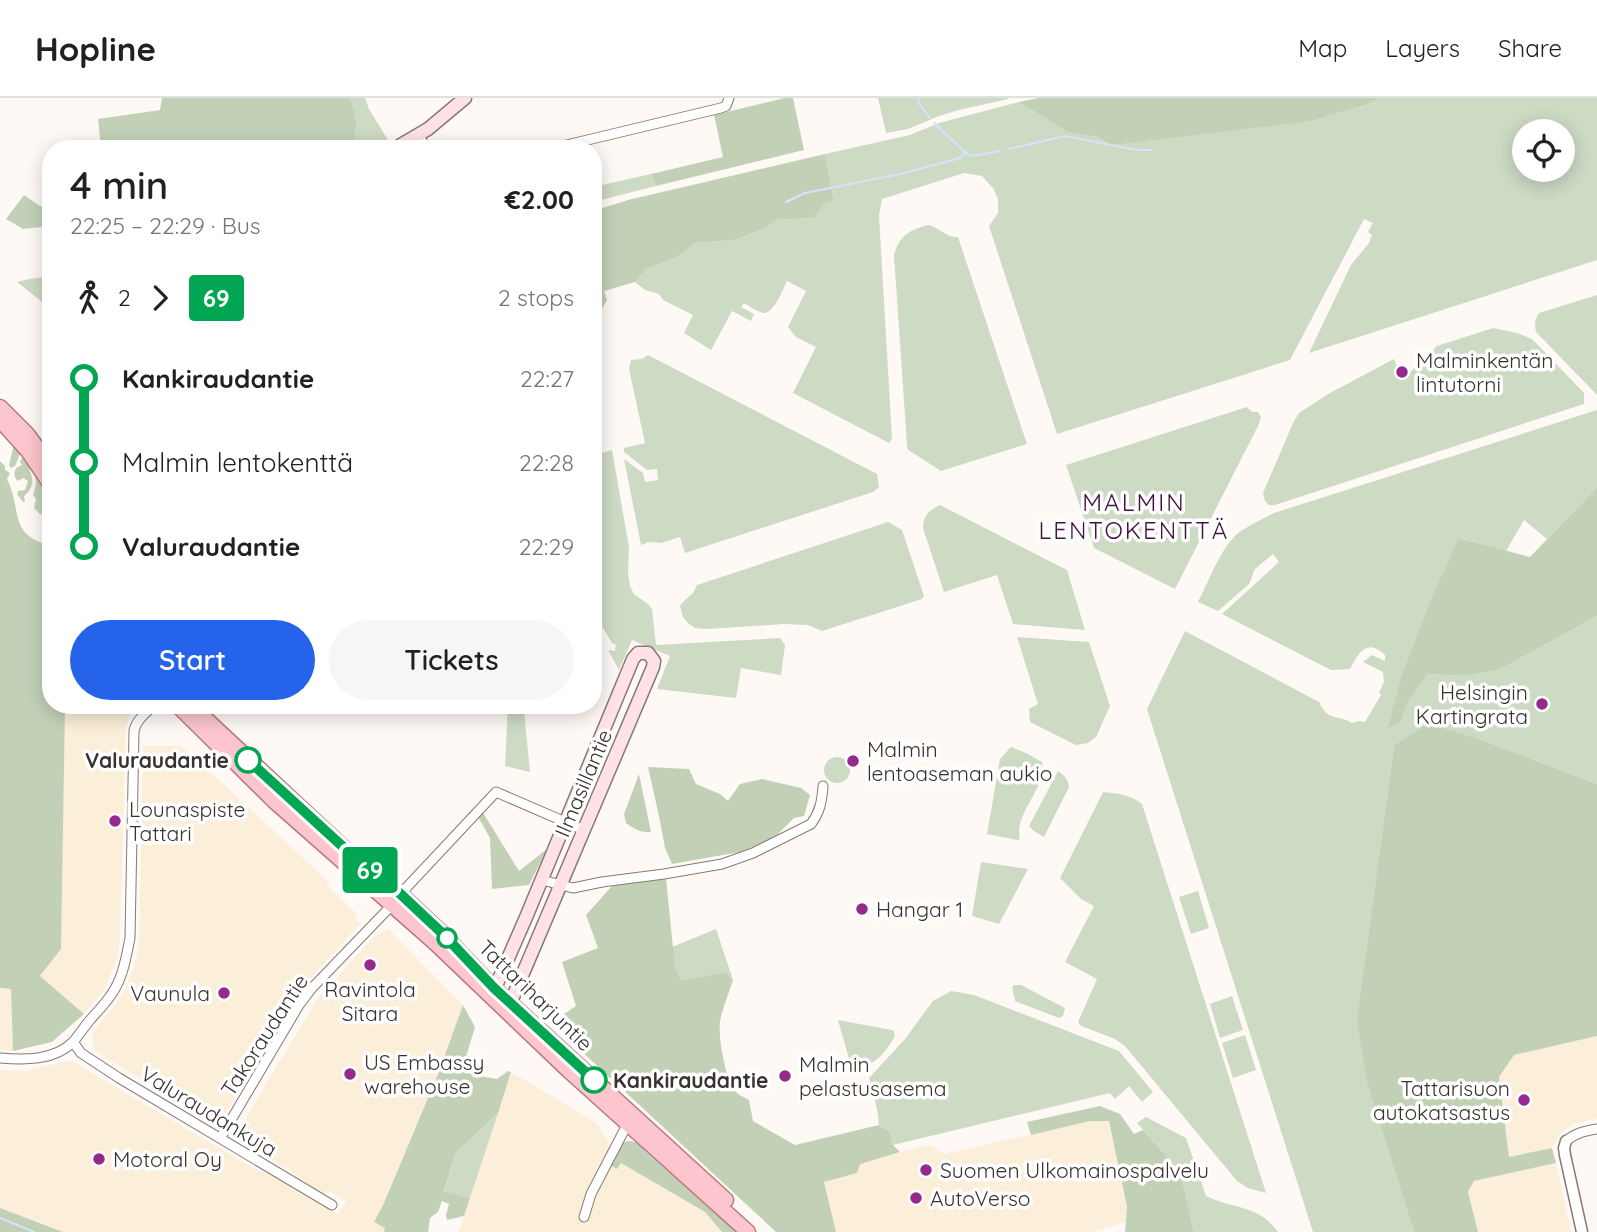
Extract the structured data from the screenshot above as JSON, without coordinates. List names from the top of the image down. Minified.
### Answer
{"streets":{"main road":["Ilmasillantie","Tattariharjuntie"],"street":["Takoraudantie","Valuraudankuja"]},"crossings":[["Ilmasillantie","Tattariharjuntie"],["Ilmasillantie","Takoraudantie"],["Tattariharjuntie","Takoraudantie"],["Takoraudantie","Valuraudankuja"]],"districts":["MALMIN LENTOKENTTÄ"],"places":["Malminkentän lintutorni","Helsingin Kartingrata","Valuraudantie","Malmin lentoaseman aukio","Lounaspiste Tattari","Hangar 1","Ravintola Sitara","Vaunula","US Embassy warehouse","Malmin pelastusasema","Kankiraudantie","Tattarisuon autokatsastus","Motoral Oy","Suomen Ulkomainospalvelu","AutoVerso"],"lines":["bus line 69"],"page":{"header":"Hopline","nav":["Map","Layers","Share"],"on_map":"69","heading":["4 min","22:25 – 22:29 · Bus","€2.00"],"legs":["2","69","2 stops"],"list":[{"name":"Kankiraudantie","value":"22:27"},{"name":"Malmin lentokenttä","value":"22:28"},{"name":"Valuraudantie","value":"22:29"}],"buttons":["Start","Tickets"]}}
